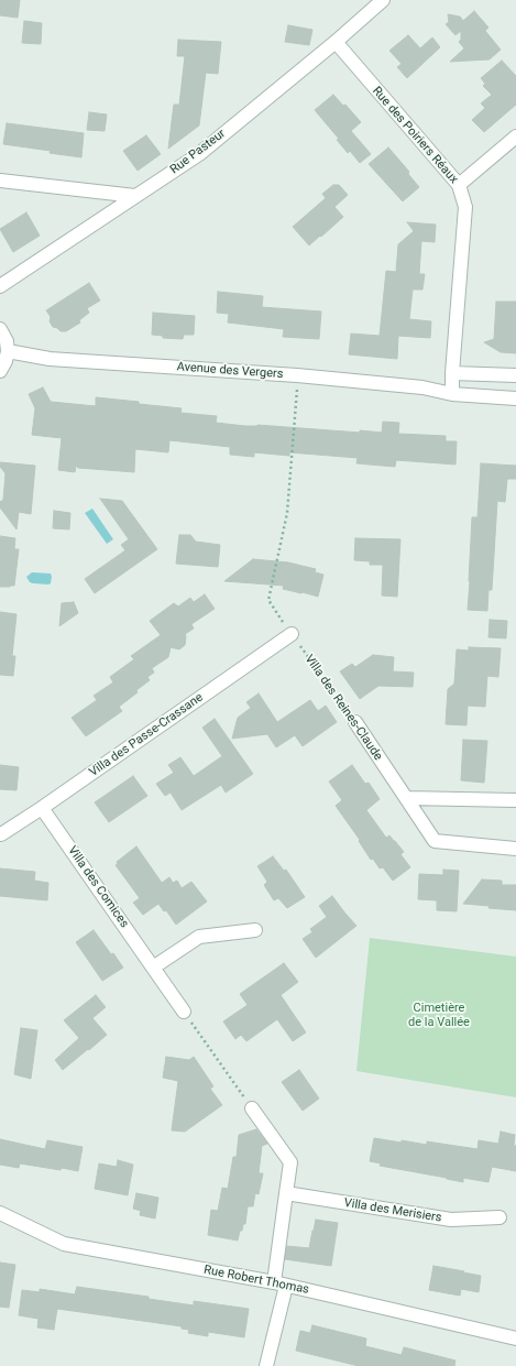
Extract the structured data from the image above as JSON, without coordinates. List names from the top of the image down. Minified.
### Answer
{"streets":{"street":["Rue des Poiriers Réaux","Rue Pasteur","Avenue des Vergers","Villa des Reines-Claude","Villa des Passe-Crassane","Villa des Comices","Villa des Merisiers","Rue Robert Thomas"]},"crossings":[["Rue des Poiriers Réaux","Rue Pasteur"],["Avenue des Vergers","Villa des Reines-Claude"],["Villa des Reines-Claude","Villa des Passe-Crassane"],["Villa des Passe-Crassane","Villa des Comices"]],"parks":["Cimetière de la Vallée"]}
